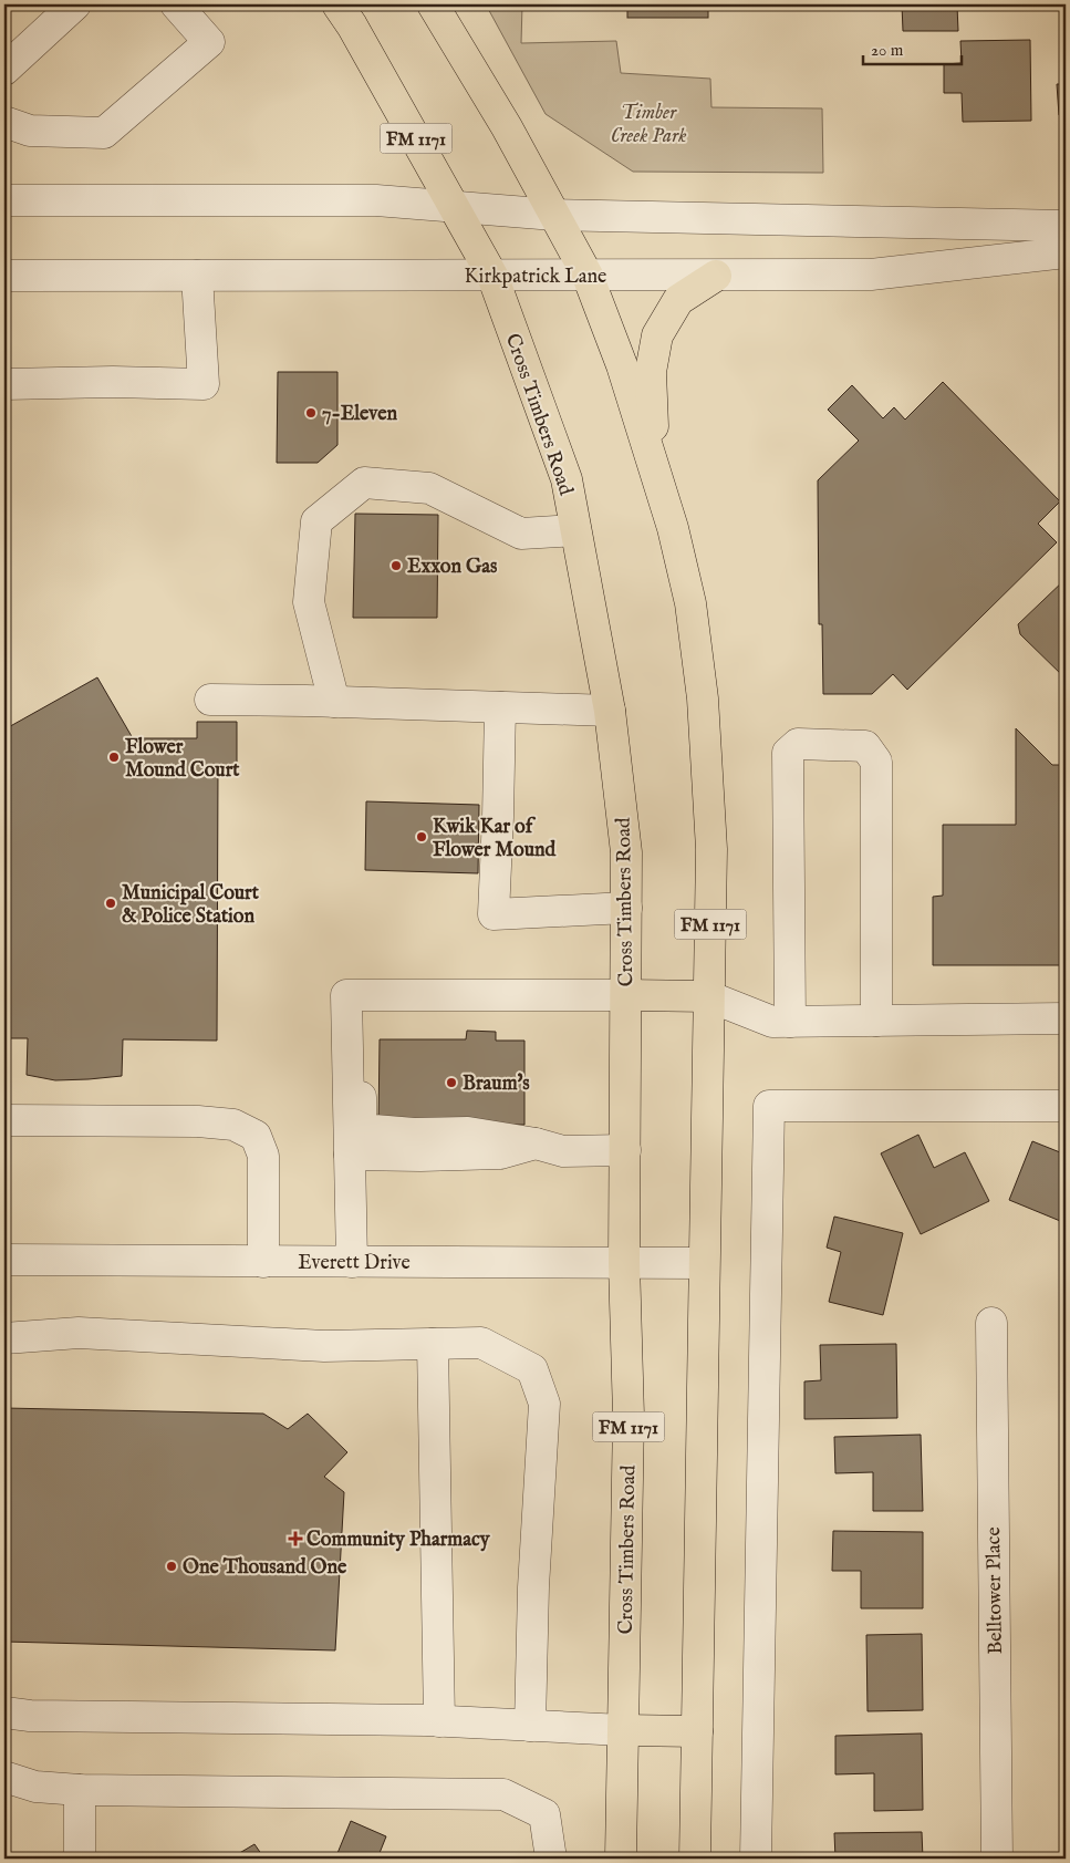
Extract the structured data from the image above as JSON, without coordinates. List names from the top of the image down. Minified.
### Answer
{"streets":{"main road":["FM 1171","Cross Timbers Road"],"street":["Kirkpatrick Lane","Everett Drive","Belltower Place"]},"crossings":[["FM 1171","Kirkpatrick Lane"],["FM 1171","Everett Drive"],["Kirkpatrick Lane","Cross Timbers Road"],["Cross Timbers Road","Everett Drive"]],"parks":["Timber Creek Park"],"places":{"other":["7-Eleven","Exxon Gas","Flower Mound Court","Kwik Kar of Flower Mound","Municipal Court & Police Station","Braum's","One Thousand One"],"health":["Community Pharmacy"]},"scale_bar":"20 m"}
